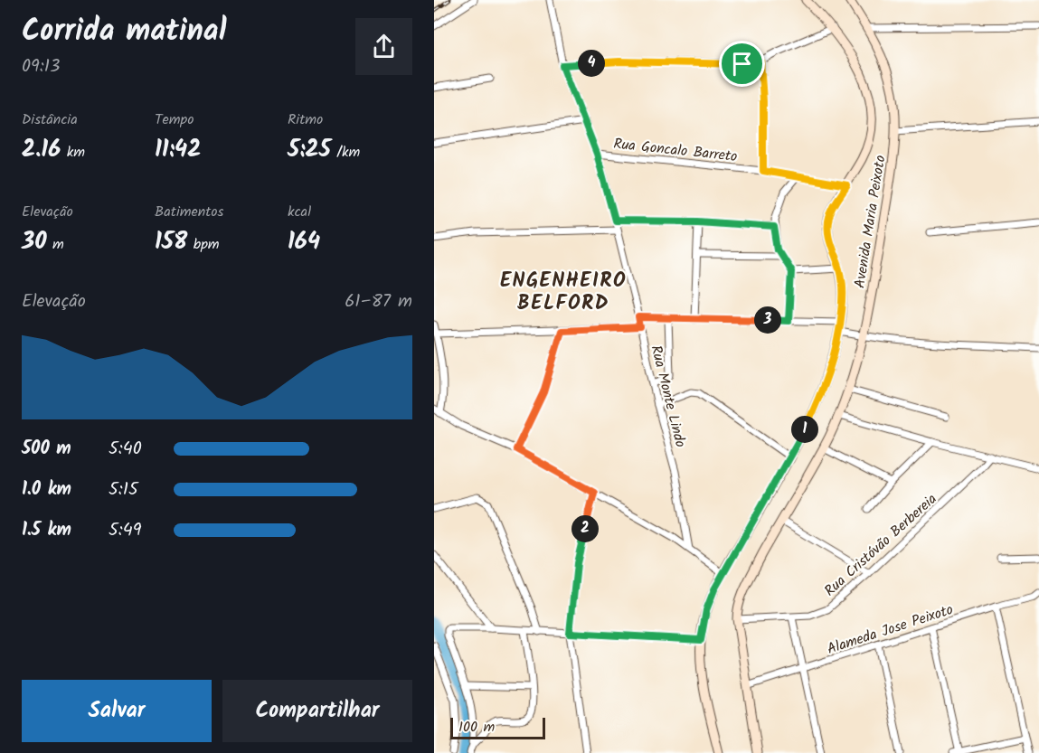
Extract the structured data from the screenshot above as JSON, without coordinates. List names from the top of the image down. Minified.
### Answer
{"streets":{"main road":["Avenida Maria Peixoto"],"street":["Rua Goncalo Barreto","Rua Monte Lindo","Rua Cristóvão Berbereia","Alameda Jose Peixoto"]},"crossings":[["Rua Goncalo Barreto","Rua Monte Lindo"],["Avenida Maria Peixoto","Rua Cristóvão Berbereia"],["Avenida Maria Peixoto","Alameda Jose Peixoto"]],"districts":["ENGENHEIRO BELFORD"],"scale_bar":"100 m","page":{"heading":["Corrida matinal","09:13"],"pins":["4","3","1","2"],"stats":[["Distância","2.16 km"],["Tempo","11:42"],["Ritmo","5:25 /km"],["Elevação","30 m"],["Batimentos","158 bpm"],["kcal","164"]],"chart":["Elevação","61–87 m"],"list":[{"name":"500 m","note":"5:40"},{"name":"1.0 km","note":"5:15"},{"name":"1.5 km","note":"5:49"}],"buttons":["Salvar","Compartilhar"],"scale":"100 m"}}
